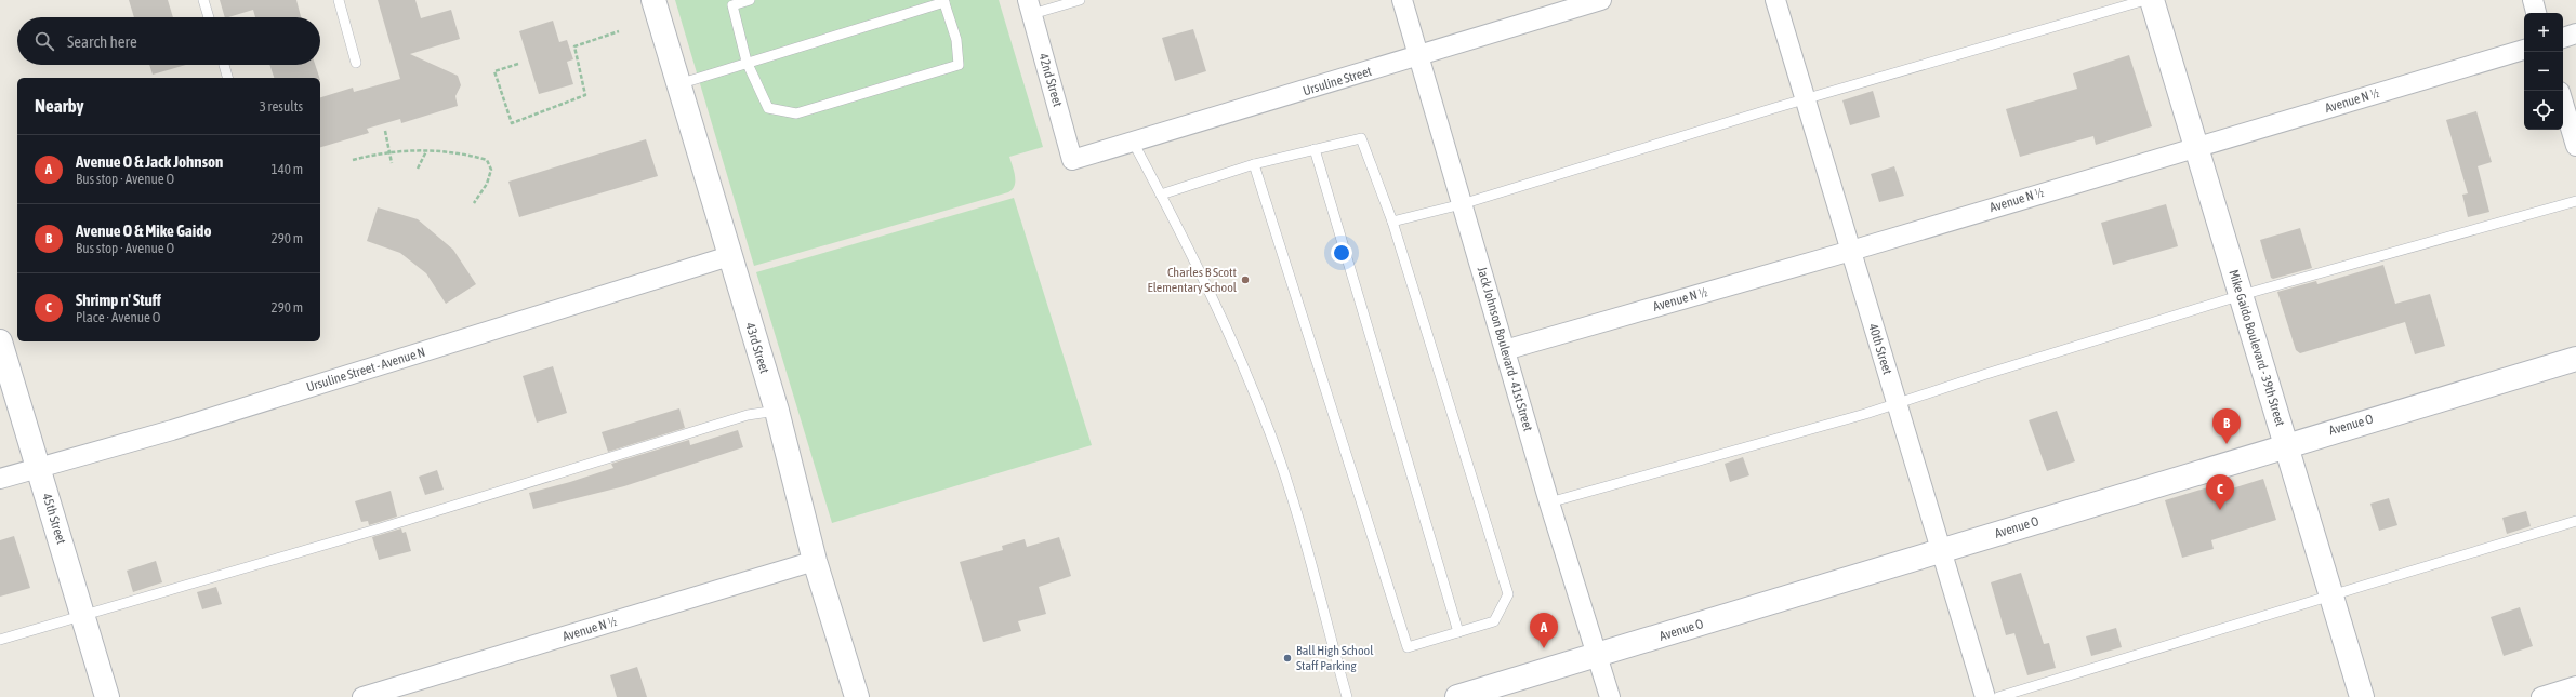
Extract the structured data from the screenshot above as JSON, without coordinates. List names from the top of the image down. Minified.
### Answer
{"streets":{"main road":["43rd Street","Mike Gaido Boulevard - 39th Street","Avenue O","45th Street"],"street":["42nd Street","Ursuline Street","Avenue N ½","Jack Johnson Boulevard - 41st Street","40th Street","Ursuline Street - Avenue N"]},"crossings":[["42nd Street","Ursuline Street"],["Ursuline Street","Jack Johnson Boulevard - 41st Street"],["Avenue N ½","43rd Street"],["Avenue N ½","Mike Gaido Boulevard - 39th Street"],["Avenue N ½","Jack Johnson Boulevard - 41st Street"],["Avenue N ½","40th Street"],["43rd Street","Ursuline Street - Avenue N"],["Mike Gaido Boulevard - 39th Street","Avenue O"],["Jack Johnson Boulevard - 41st Street","Avenue O"],["40th Street","Avenue O"],["Ursuline Street - Avenue N","45th Street"]],"places":["Charles B Scott Elementary School","Ball High School Staff Parking"],"page":{"map_buttons":["+","−"],"search":"Search here","heading":["Nearby","3 results"],"list":[{"mark":"A","name":"Avenue O & Jack Johnson","note":"Bus stop · Avenue O","value":"140 m"},{"mark":"B","name":"Avenue O & Mike Gaido","note":"Bus stop · Avenue O","value":"290 m"},{"mark":"C","name":"Shrimp n' Stuff","note":"Place · Avenue O","value":"290 m"}],"pins":["B","C","A"]}}
